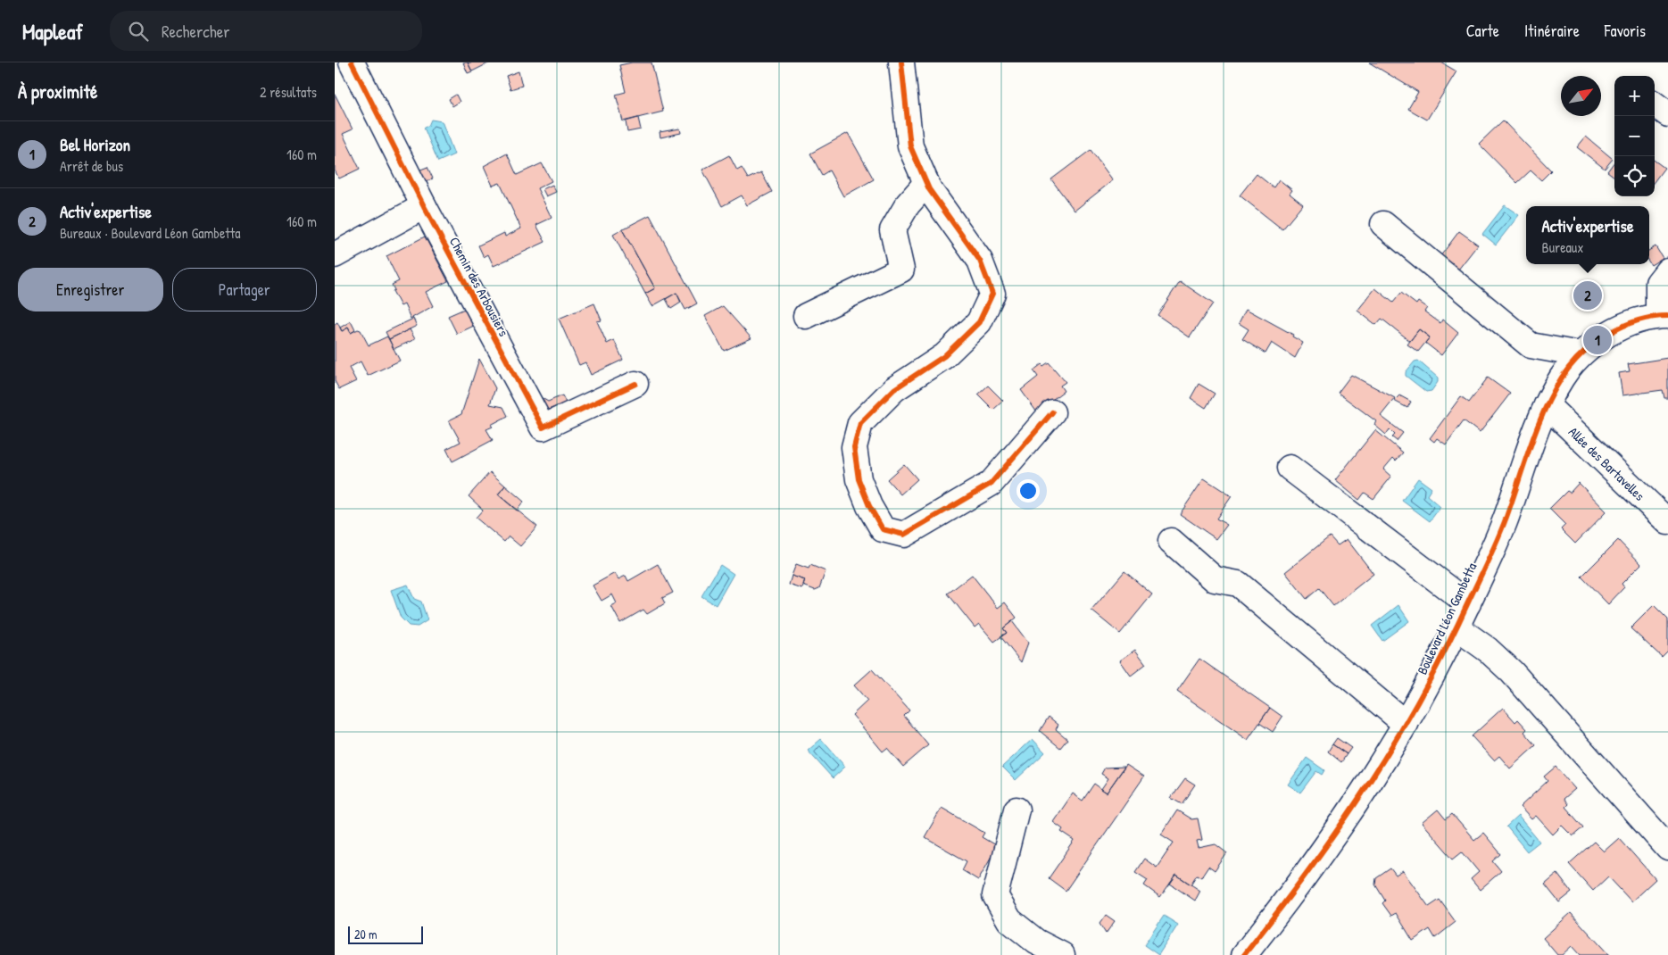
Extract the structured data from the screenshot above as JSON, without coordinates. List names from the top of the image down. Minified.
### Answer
{"streets":{"street":["Chemin des Arbousiers","Allée des Bartavelles","Boulevard Léon Gambetta"]},"crossings":[["Allée des Bartavelles","Boulevard Léon Gambetta"]],"scale_bar":"20 m","north":"top right","page":{"header":"Mapleaf","search":"Rechercher","nav":["Carte","Itinéraire","Favoris"],"heading":["À proximité","2 résultats"],"map_buttons":["+","−"],"list":[{"mark":"1","name":"Bel Horizon","note":"Arrêt de bus","value":"160 m"},{"mark":"2","name":"Activ'expertise","note":"Bureaux · Boulevard Léon Gambetta","value":"160 m"}],"popup":["Activ'expertise","Bureaux"],"buttons":["Enregistrer","Partager"],"pins":["2","1"],"scale":"20 m"}}
